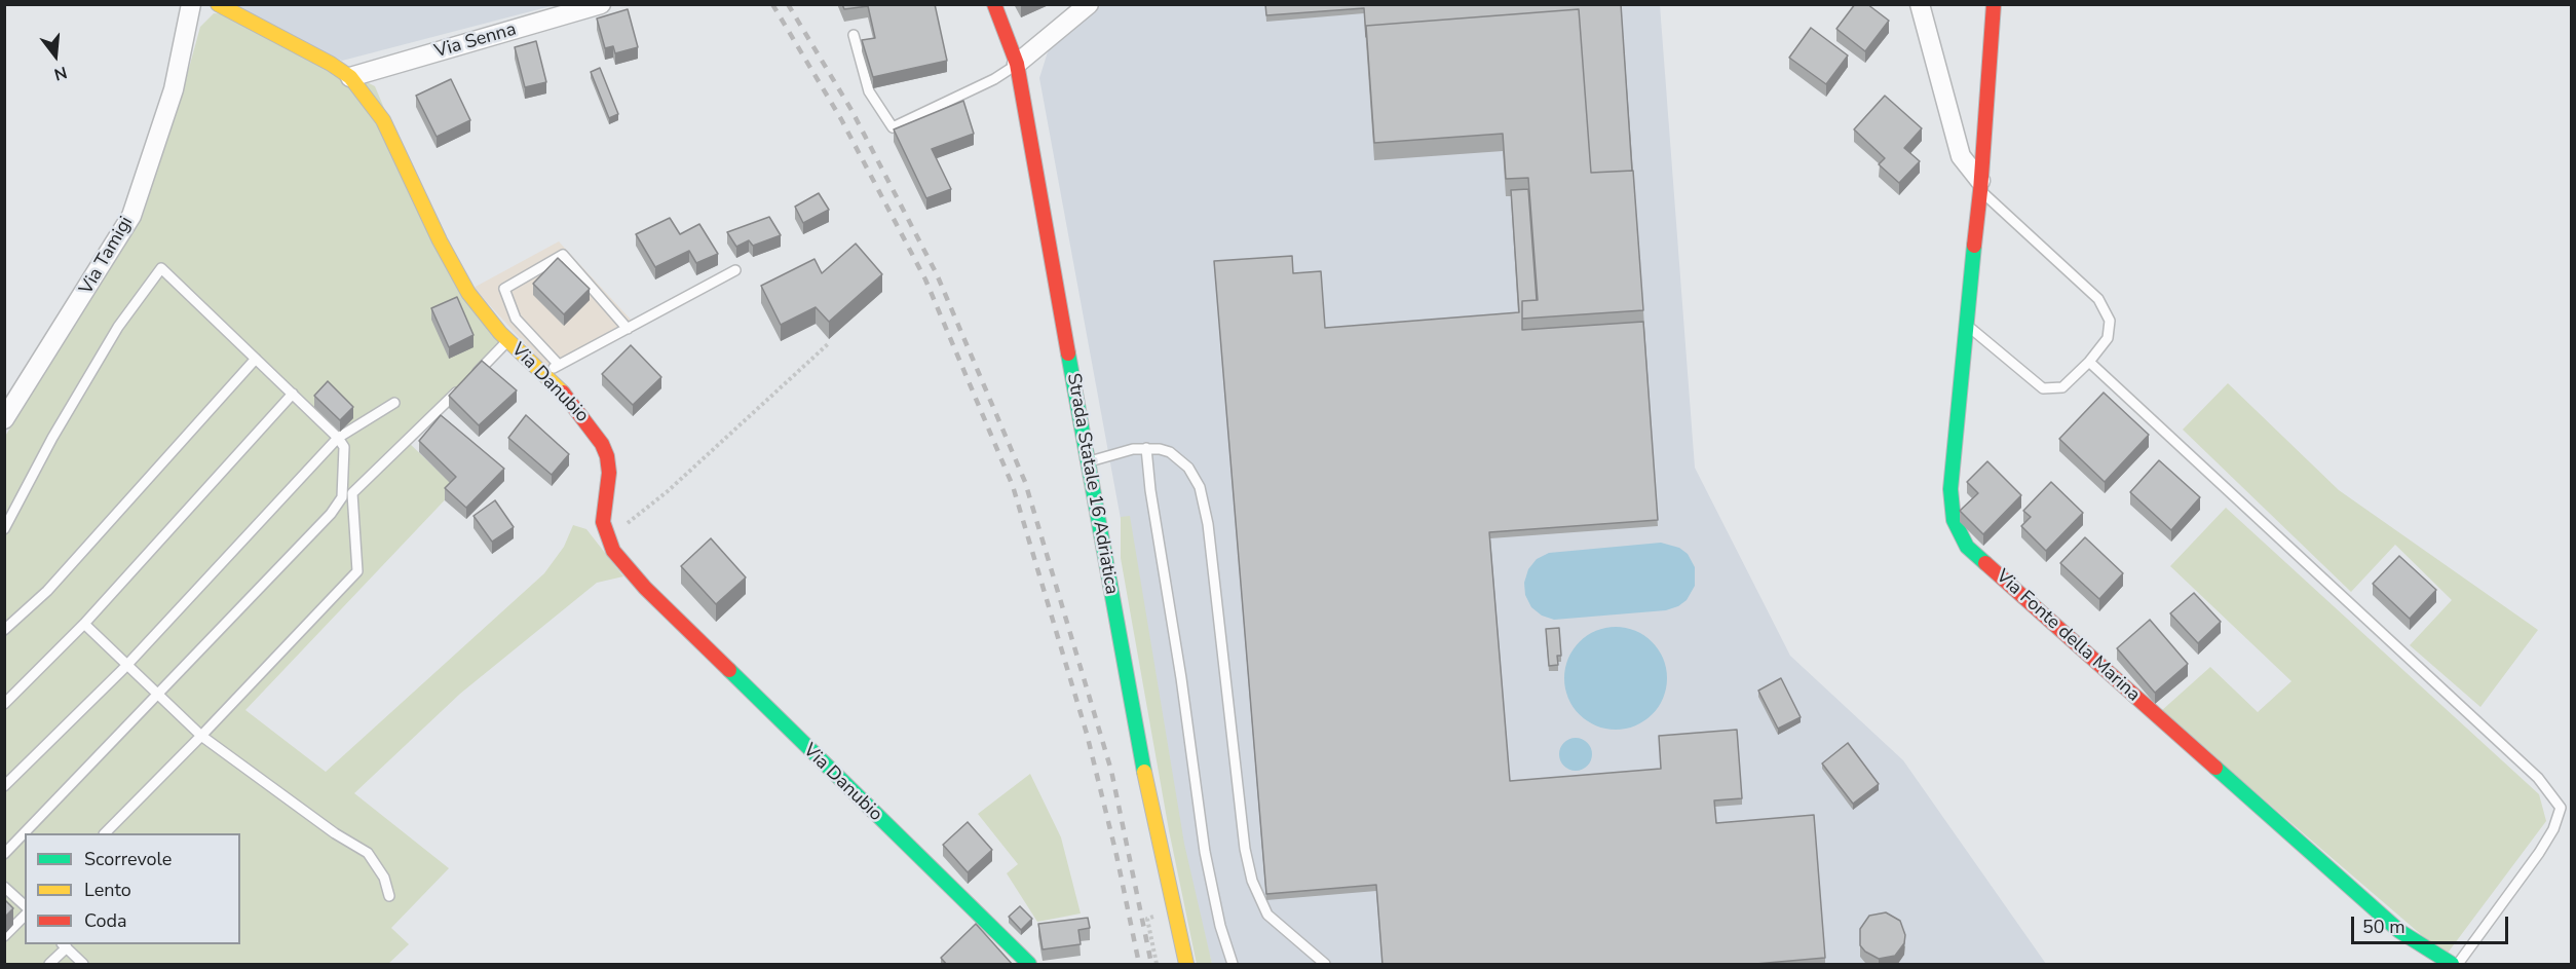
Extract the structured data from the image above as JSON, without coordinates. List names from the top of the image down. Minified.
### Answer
{"streets":{"street":["Via Senna","Via Tamigi","Via Danubio","Strada Statale 16 Adriatica","Via Fonte della Marina"]},"crossings":[["Via Senna","Via Danubio"]],"legend":["Scorrevole","Lento","Coda"],"scale_bar":"50 m","north":"bottom"}
